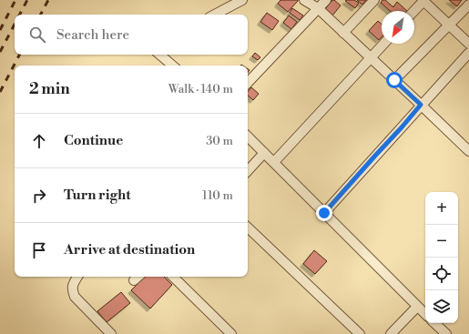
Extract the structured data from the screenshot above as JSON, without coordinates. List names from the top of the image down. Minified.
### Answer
{"north":"bottom left","page":{"search":"Search here","heading":["2 min","Walk · 140 m"],"list":[["Continue","30 m"],["Turn right","110 m"],"Arrive at destination"],"map_buttons":["+","−"]}}
